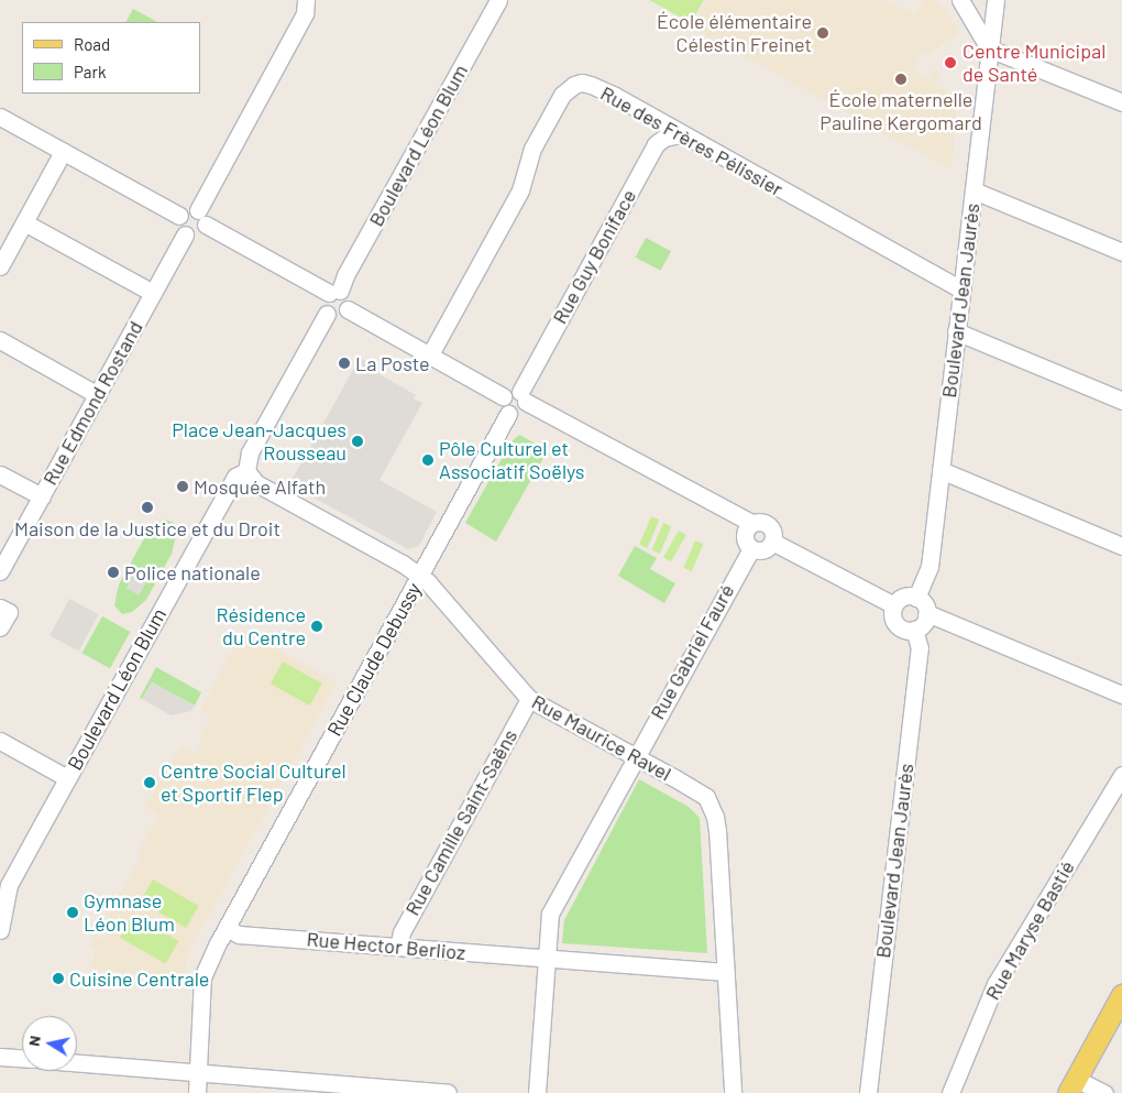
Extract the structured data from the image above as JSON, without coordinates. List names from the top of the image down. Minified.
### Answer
{"streets":{"street":["Rue des Frères Pélissier","Boulevard Léon Blum","Rue Guy Boniface","Boulevard Jean Jaurès","Rue Edmond Rostand","Rue Gabriel Fauré","Rue Claude Debussy","Rue Maurice Ravel","Rue Camille Saint-Saëns","Rue Maryse Bastié","Rue Hector Berlioz"]},"crossings":[["Rue des Frères Pélissier","Rue Guy Boniface"],["Rue des Frères Pélissier","Boulevard Jean Jaurès"],["Boulevard Léon Blum","Rue Maurice Ravel"],["Rue Guy Boniface","Rue Claude Debussy"],["Rue Gabriel Fauré","Rue Maurice Ravel"],["Rue Gabriel Fauré","Rue Hector Berlioz"],["Rue Claude Debussy","Rue Maurice Ravel"],["Rue Claude Debussy","Rue Hector Berlioz"],["Rue Maurice Ravel","Rue Camille Saint-Saëns"],["Rue Maurice Ravel","Rue Hector Berlioz"],["Rue Camille Saint-Saëns","Rue Hector Berlioz"]],"places":["École élémentaire Célestin Freinet","Centre Municipal de Santé","École maternelle Pauline Kergomard","La Poste","Place Jean-Jacques Rousseau","Pôle Culturel et Associatif Soëlys","Mosquée Alfath","Maison de la Justice et du Droit","Police nationale","Résidence du Centre","Centre Social Culturel et Sportif Flep","Gymnase Léon Blum","Cuisine Centrale"],"legend":["Road","Park"],"north":"left"}
